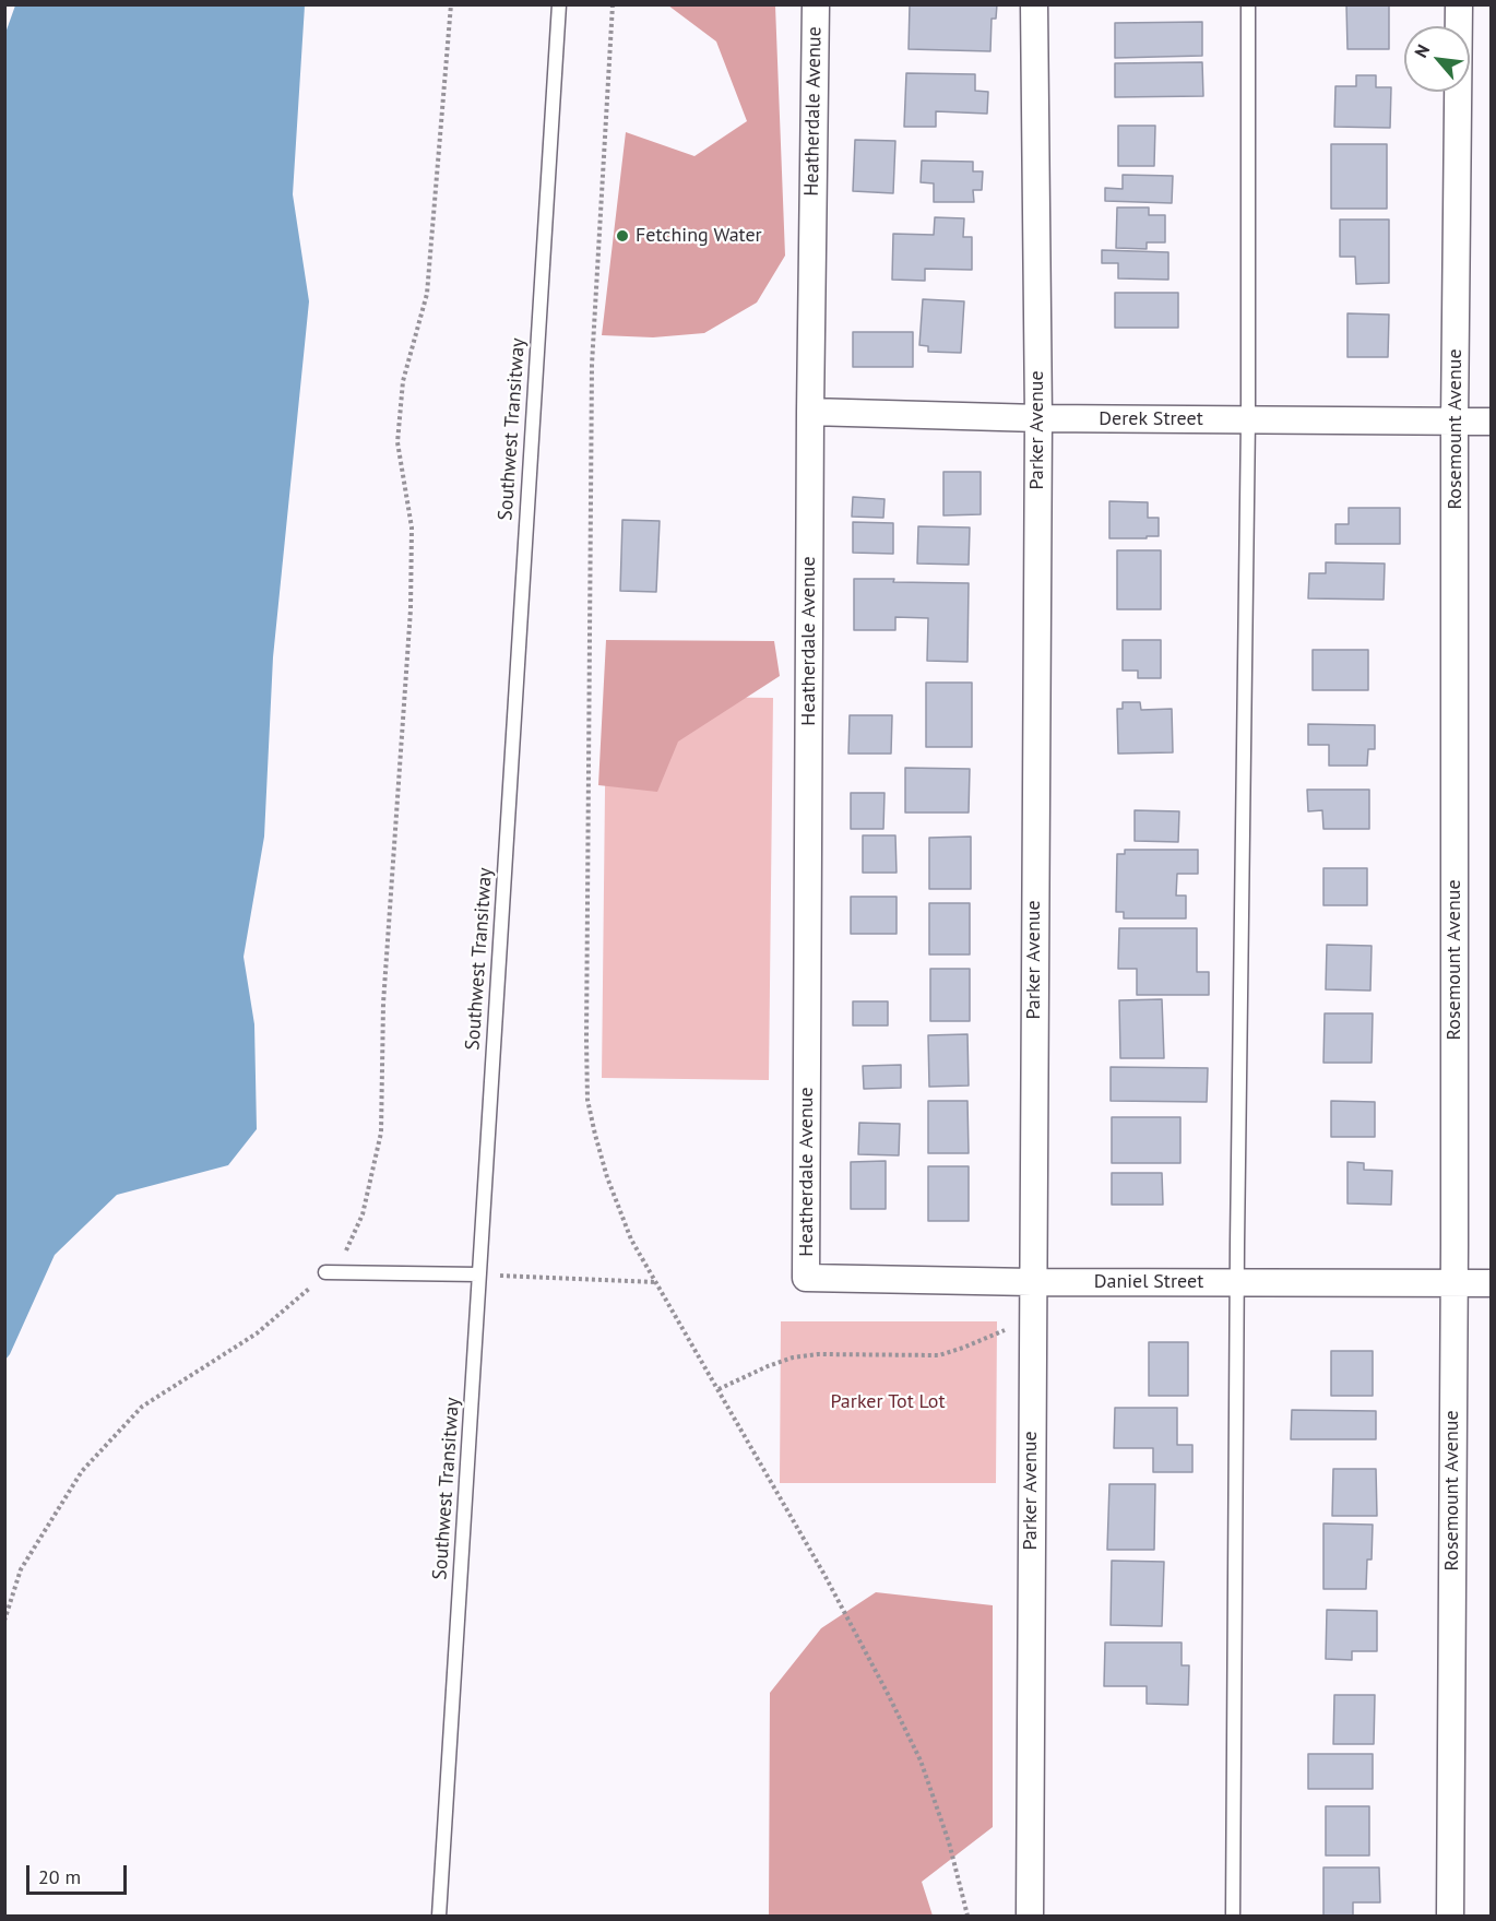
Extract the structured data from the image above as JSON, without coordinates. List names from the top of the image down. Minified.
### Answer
{"streets":{"street":["Heatherdale Avenue","Derek Street","Rosemount Avenue","Parker Avenue","Daniel Street"],"lane":["Southwest Transitway"]},"crossings":[["Heatherdale Avenue","Derek Street"],["Heatherdale Avenue","Daniel Street"],["Derek Street","Rosemount Avenue"],["Derek Street","Parker Avenue"],["Rosemount Avenue","Daniel Street"],["Parker Avenue","Daniel Street"]],"parks":["Parker Tot Lot"],"places":["Fetching Water"],"scale_bar":"20 m","north":"top left"}
